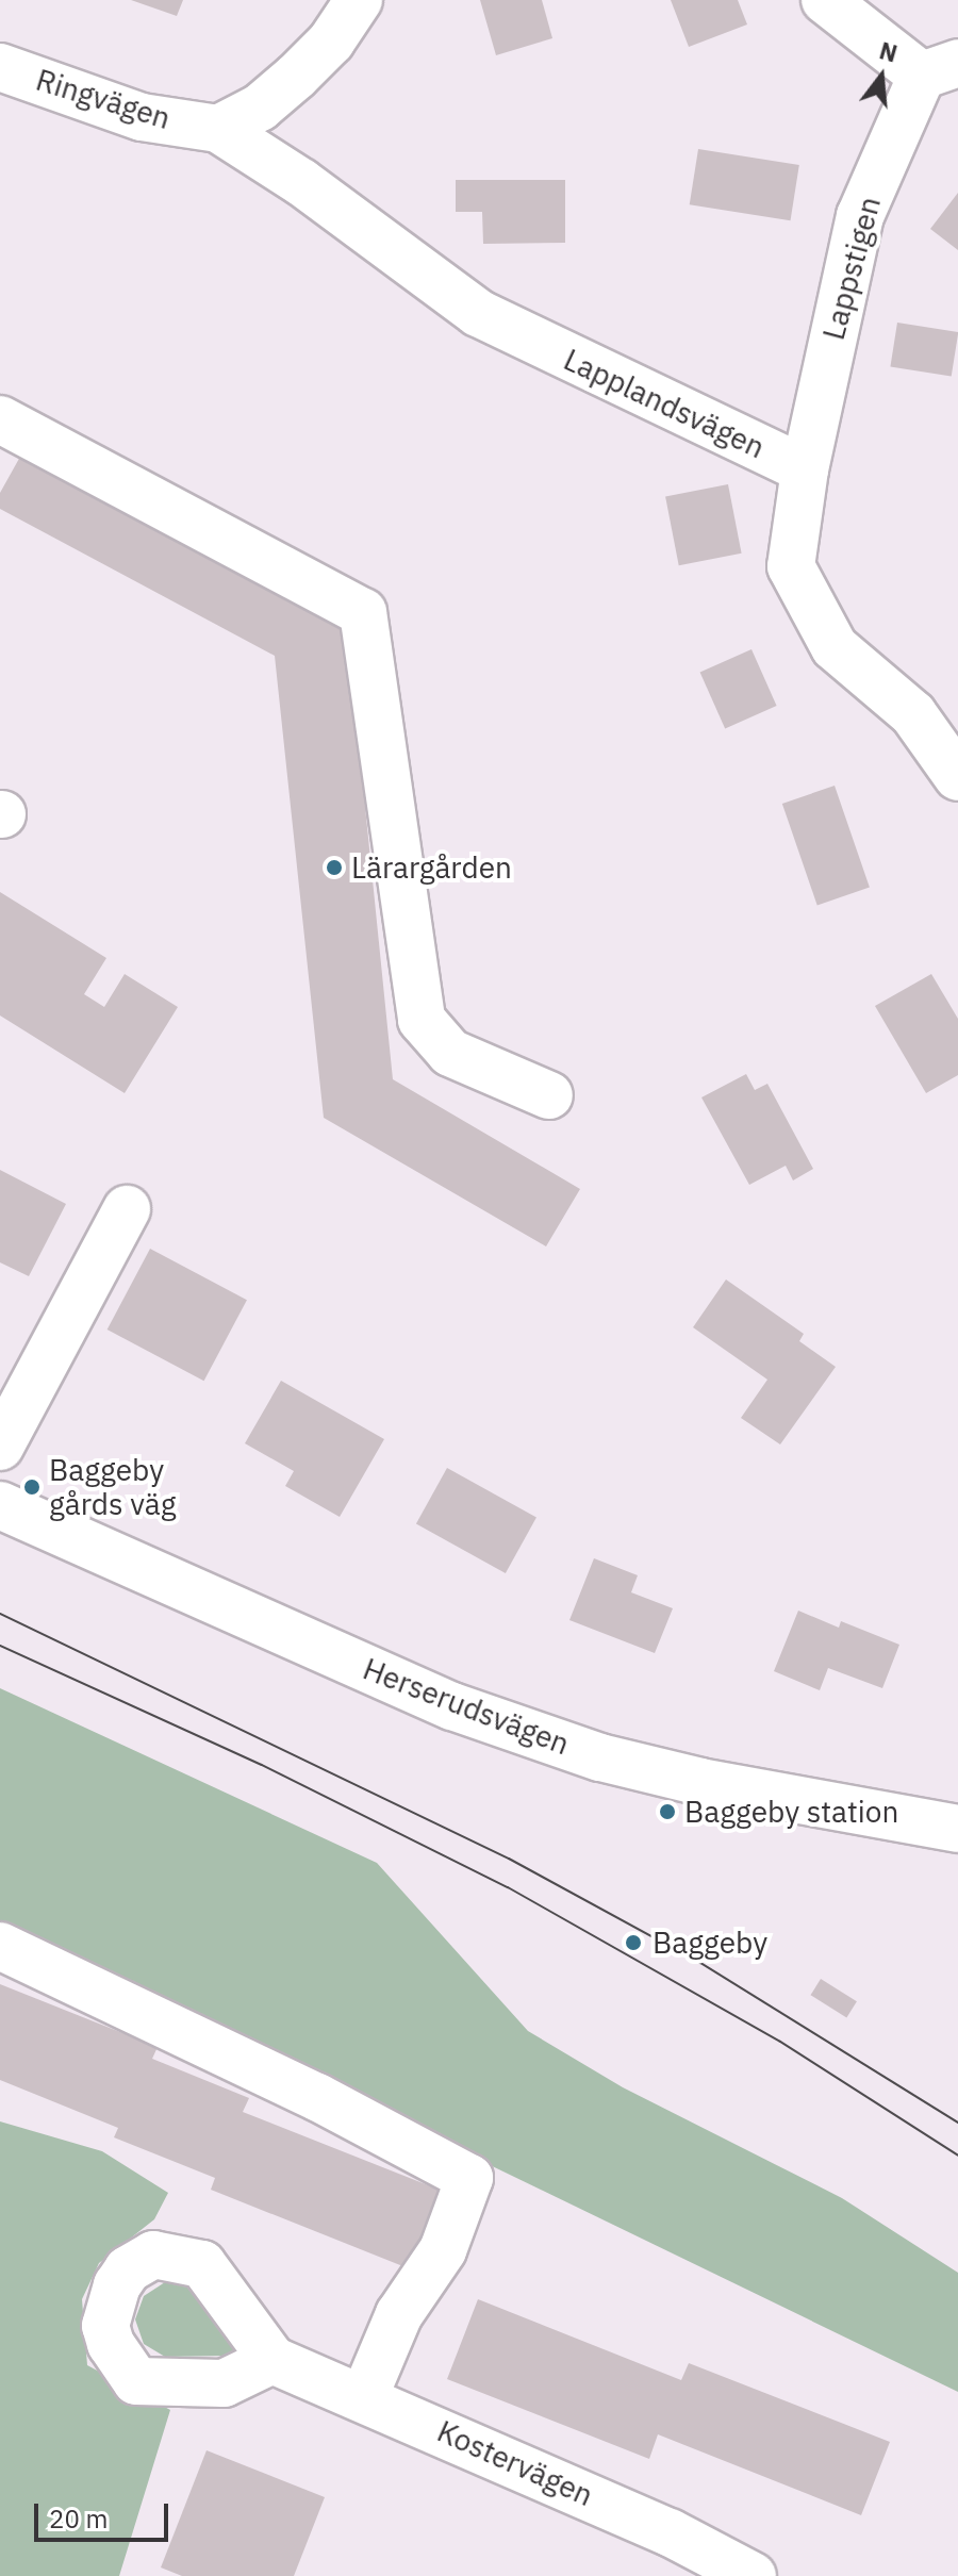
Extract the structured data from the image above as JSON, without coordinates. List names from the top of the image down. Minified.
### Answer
{"streets":{"street":["Ringvägen","Lappstigen","Lapplandsvägen","Herserudsvägen","Kostervägen"]},"crossings":[["Ringvägen","Lapplandsvägen"],["Lappstigen","Lapplandsvägen"]],"places":["Lärargården","Baggeby gårds väg","Baggeby station","Baggeby"],"scale_bar":"20 m","north":"top"}
